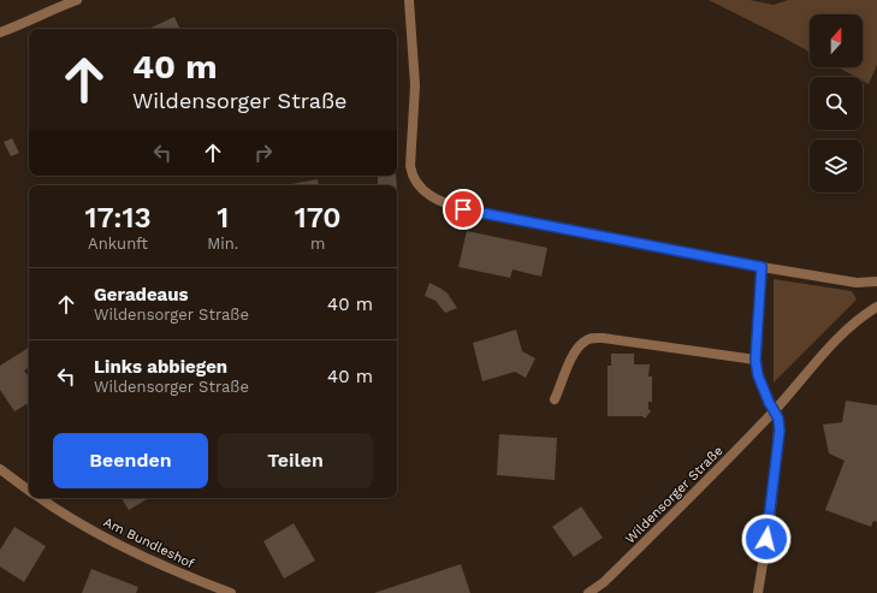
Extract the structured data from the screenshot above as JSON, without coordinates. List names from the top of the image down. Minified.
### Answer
{"streets":{"street":["Wildensorger Straße","Am Bundleshof"]},"north":"top","page":{"turn":["40 m","Wildensorger Straße"],"eta":["17:13","Ankunft","1","Min.","170","m"],"list":[{"name":"Geradeaus","note":"Wildensorger Straße","value":"40 m"},{"name":"Links abbiegen","note":"Wildensorger Straße","value":"40 m"}],"buttons":["Beenden","Teilen"]}}
